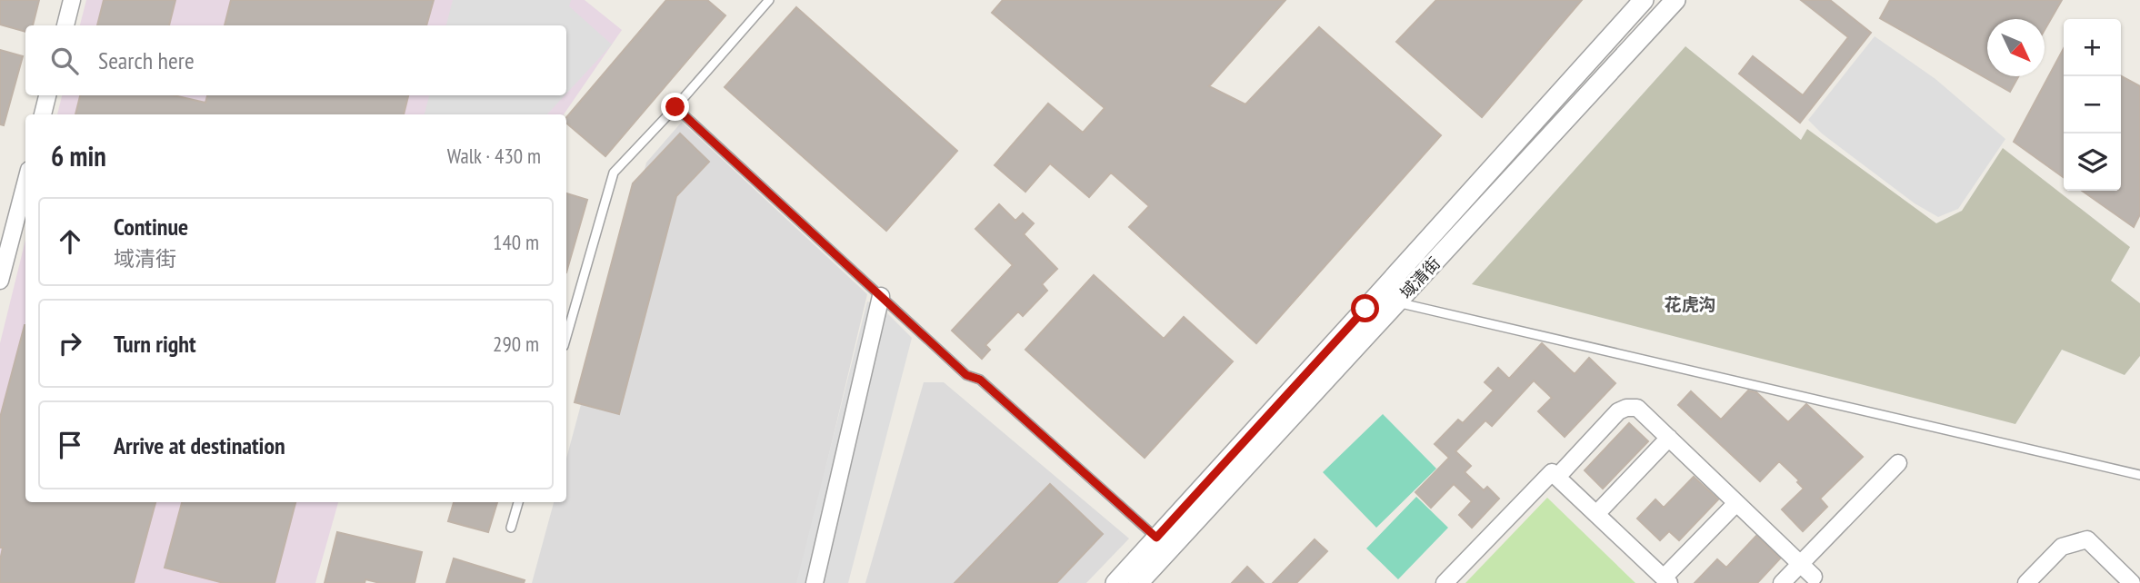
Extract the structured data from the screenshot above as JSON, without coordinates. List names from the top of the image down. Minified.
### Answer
{"streets":{"street":["域清街"]},"districts":["花虎沟"],"north":"bottom right","page":{"map_buttons":["+","−"],"search":"Search here","heading":["6 min","Walk · 430 m"],"list":[["Continue","域清街","140 m"],["Turn right","290 m"],"Arrive at destination"]}}
